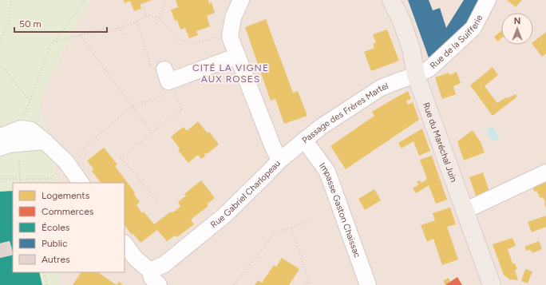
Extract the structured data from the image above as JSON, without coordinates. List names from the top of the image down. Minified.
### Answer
{"streets":{"main road":["Rue du Maréchal Juin"],"street":["Rue de la Suifferie","Passage des Frères Martel","Rue Gabriel Charlopeau","Impasse Gaston Chaissac"]},"crossings":[["Rue de la Suifferie","Passage des Frères Martel"],["Rue de la Suifferie","Rue du Maréchal Juin"],["Passage des Frères Martel","Rue du Maréchal Juin"],["Passage des Frères Martel","Rue Gabriel Charlopeau"],["Passage des Frères Martel","Impasse Gaston Chaissac"]],"districts":["CITÉ LA VIGNE AUX ROSES"],"legend":["Logements","Commerces","Écoles","Public","Autres"],"scale_bar":"50 m","north":"top"}
